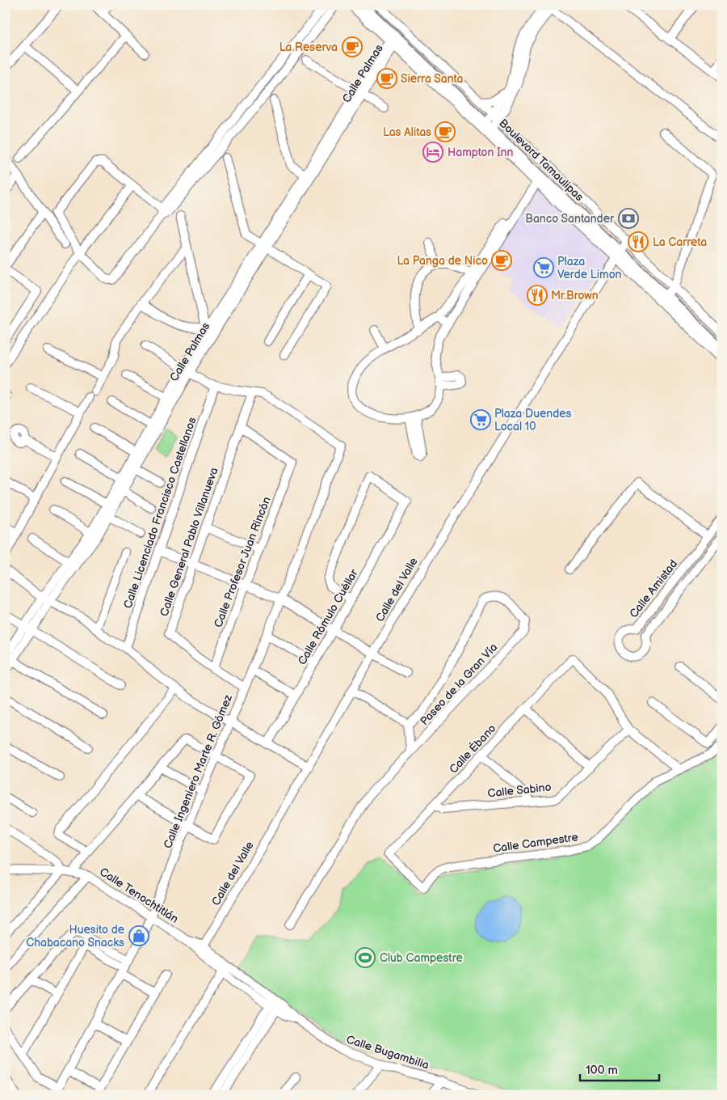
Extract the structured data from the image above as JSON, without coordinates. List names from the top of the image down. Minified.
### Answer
{"streets":{"main road":["Boulevard Tamaulipas"],"street":["Calle Palmas","Calle Licenciado Francisco Castellanos","Calle General Pablo Villanueva","Calle Profesor Juan Rincón","Calle Amistad","Calle del Valle","Calle Rómulo Cuéllar","Paseo de la Gran Vía","Calle Ébano","Calle Ingeniero Marte R. Gómez","Calle Sabino","Calle Campestre","Calle Tenochtitlán","Calle Bugambilia"]},"crossings":[["Boulevard Tamaulipas","Calle del Valle"],["Calle General Pablo Villanueva","Calle Profesor Juan Rincón"],["Calle General Pablo Villanueva","Calle Ingeniero Marte R. Gómez"],["Calle del Valle","Calle Tenochtitlán"],["Calle del Valle","Calle Bugambilia"],["Calle Ébano","Calle Sabino"],["Calle Ébano","Calle Campestre"],["Calle Ingeniero Marte R. Gómez","Calle Tenochtitlán"],["Calle Tenochtitlán","Calle Bugambilia"]],"places":{"cafe":["La Reserva","Sierra Santa","Las Alitas","La Panga de Nico"],"hotel":["Hampton Inn"],"bank":["Banco Santander"],"restaurant":["La Carreta","Mr.Brown"],"supermarket":["Plaza Verde Limon","Plaza Duendes Local 10"],"shop":["Huesito de Chabacano Snacks"],"sports":["Club Campestre"]},"scale_bar":"100 m"}
